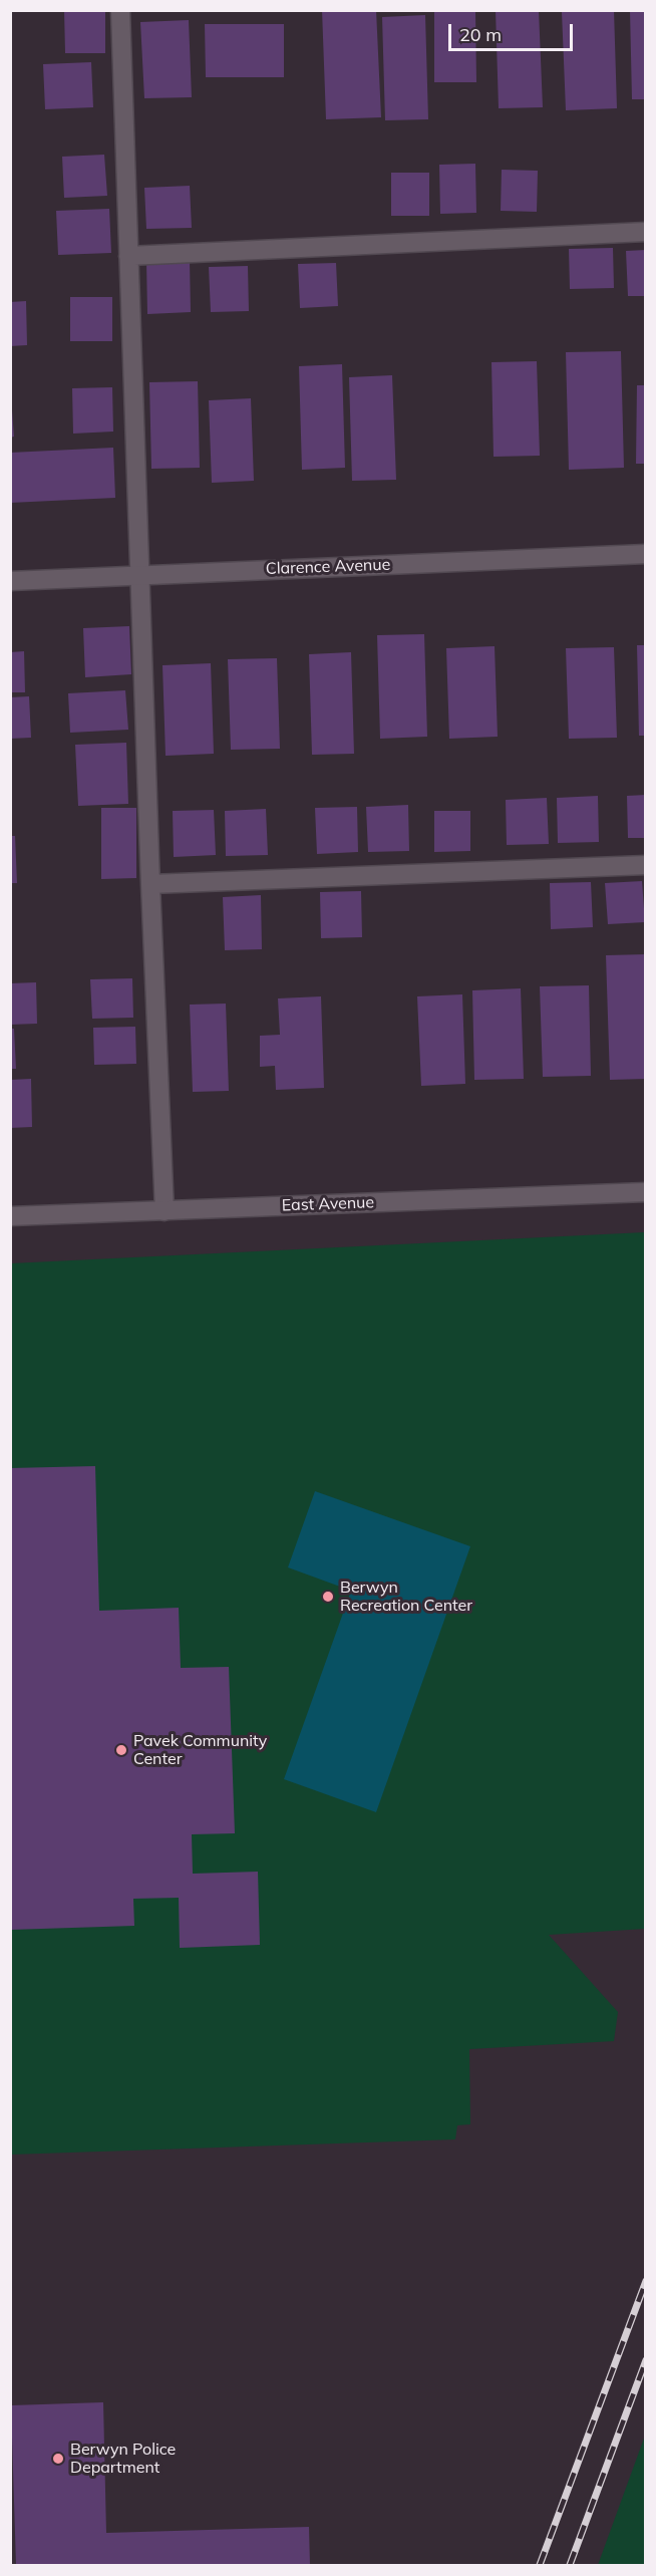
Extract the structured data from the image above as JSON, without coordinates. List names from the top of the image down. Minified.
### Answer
{"streets":{"street":["Clarence Avenue","East Avenue"]},"places":["Berwyn Recreation Center","Pavek Community Center","Berwyn Police Department"],"scale_bar":"20 m"}
